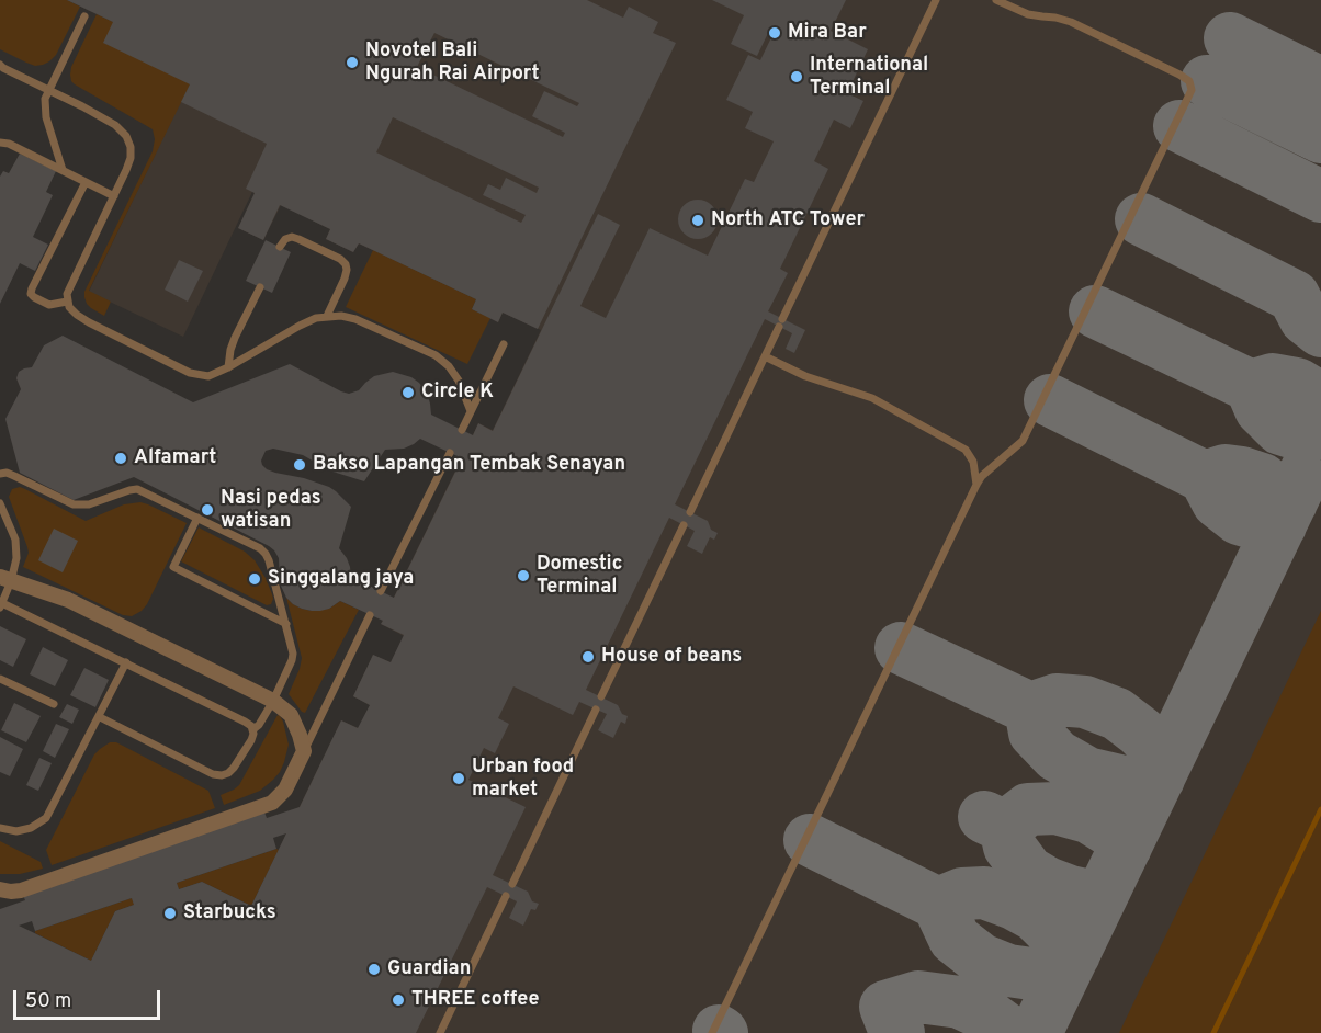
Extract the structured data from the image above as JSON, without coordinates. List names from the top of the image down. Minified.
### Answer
{"places":["Mira Bar","Novotel Bali Ngurah Rai Airport","International Terminal","North ATC Tower","Circle K","Alfamart","Bakso Lapangan Tembak Senayan","Nasi pedas watisan","Domestic Terminal","Singgalang jaya","House of beans","Urban food market","Starbucks","Guardian","THREE coffee"],"scale_bar":"50 m"}
